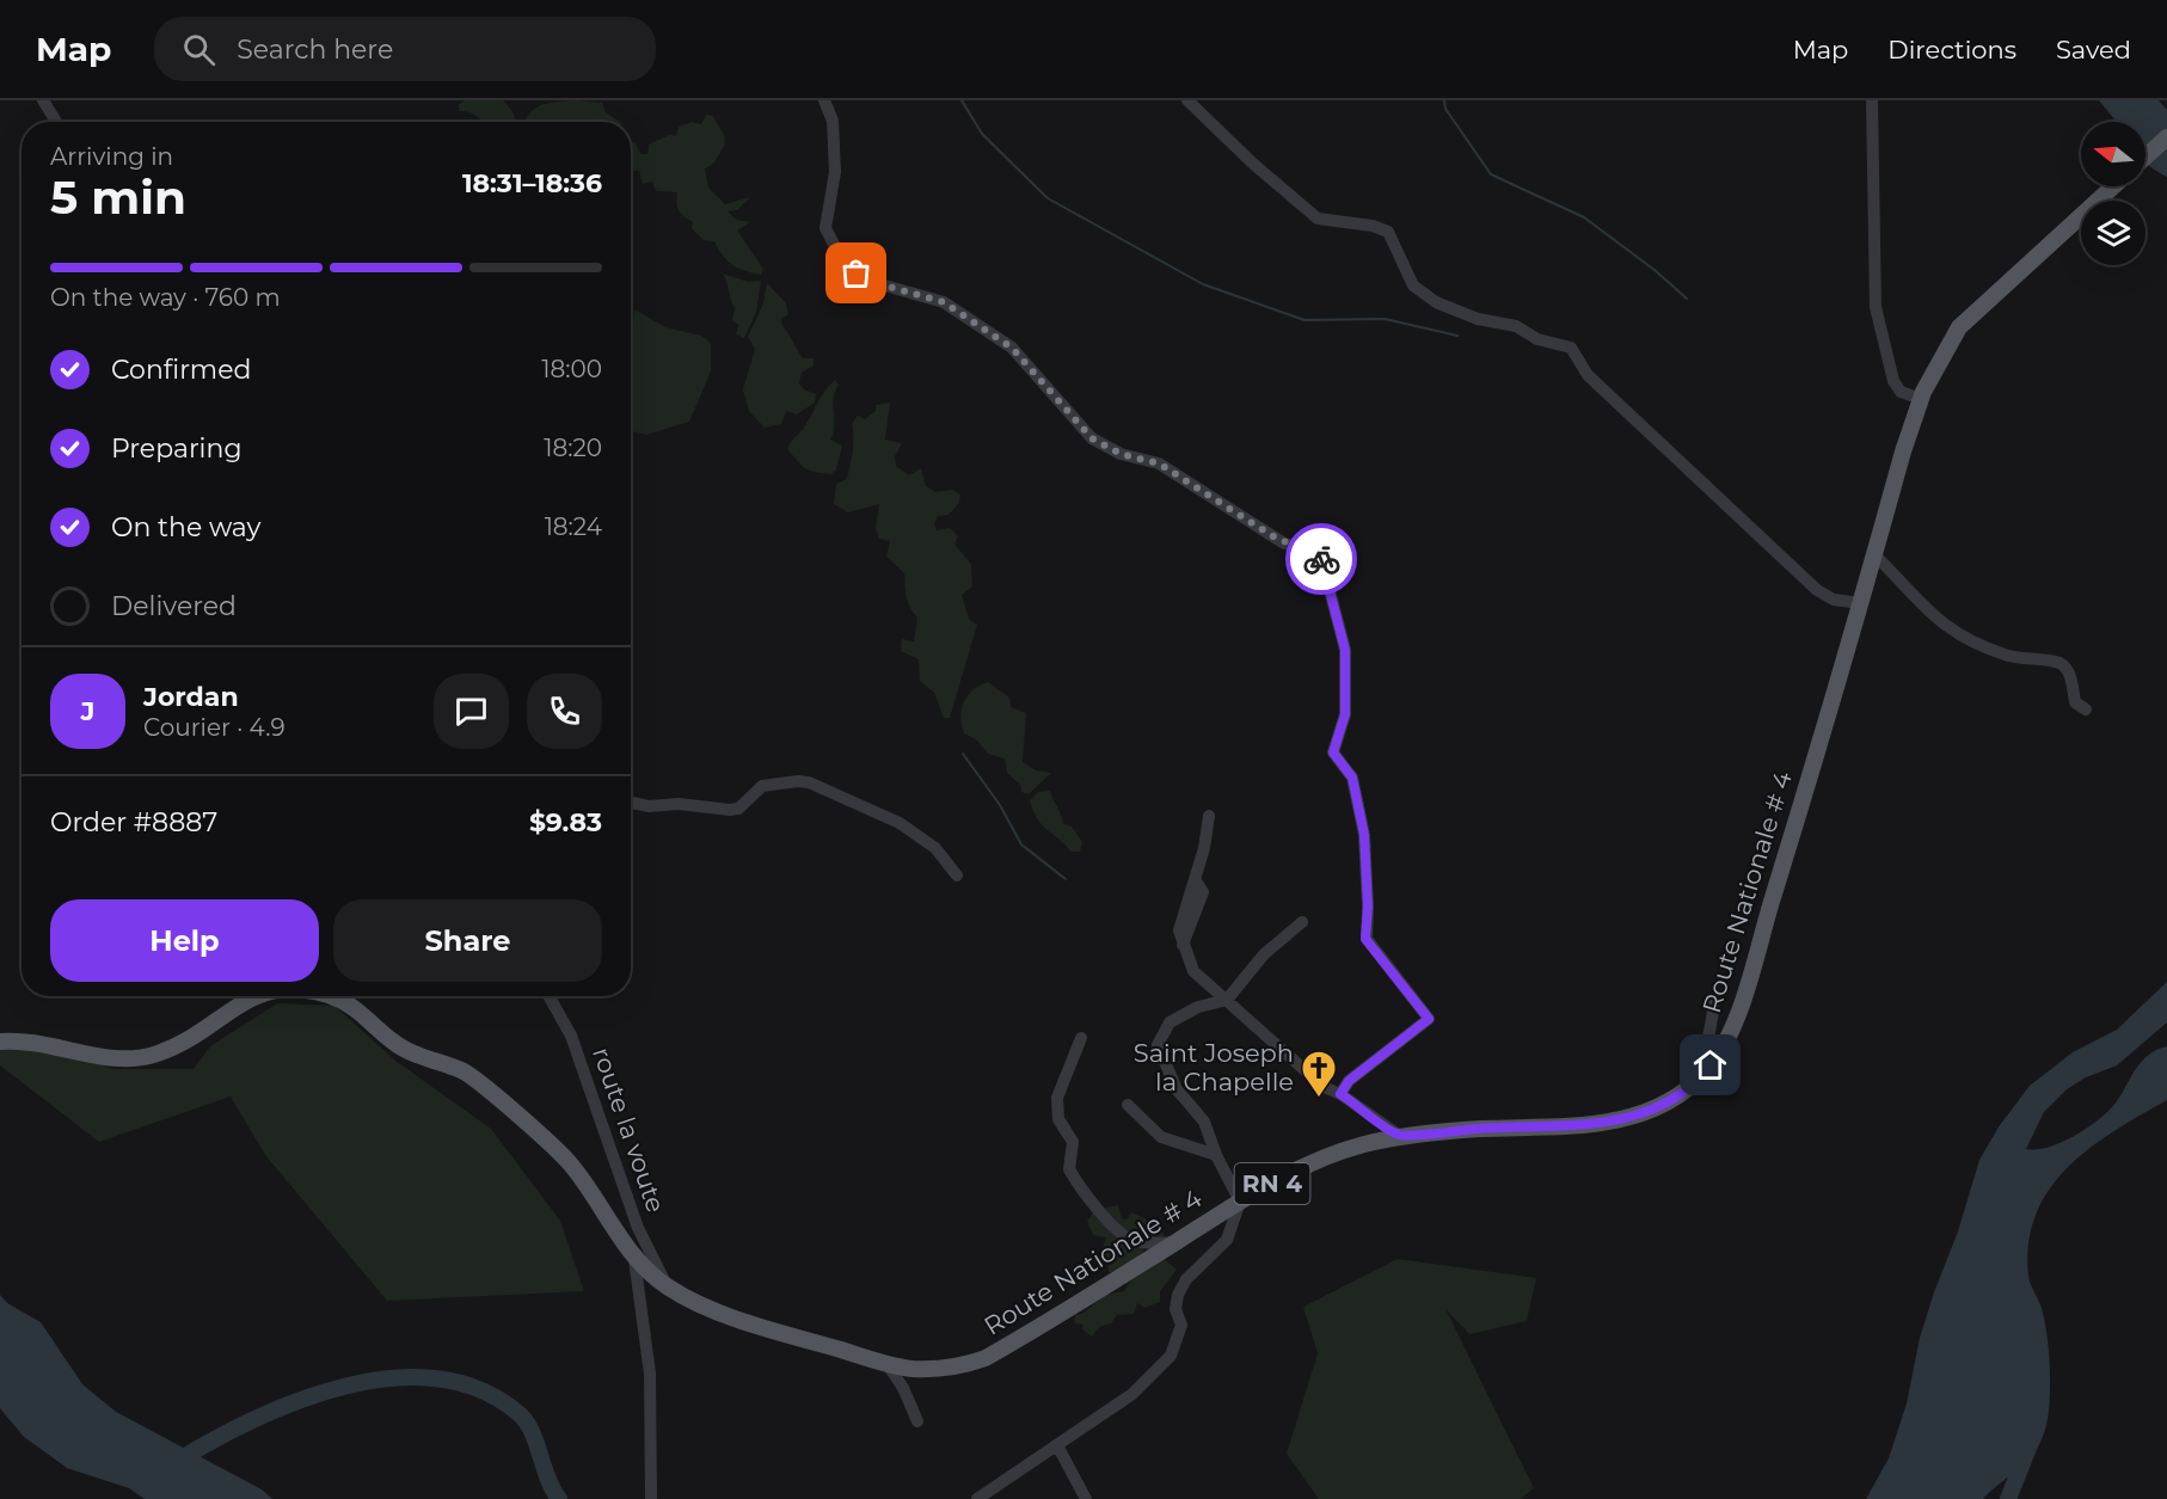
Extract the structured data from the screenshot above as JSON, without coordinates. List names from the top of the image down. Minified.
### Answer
{"streets":{"main road":["Route Nationale # 4","RN 4"],"street":["route la voute"]},"crossings":[["Route Nationale # 4","route la voute"]],"places":{"church":["Saint Joseph la Chapelle"]},"north":"left","page":{"header":"Map","search":"Search here","nav":["Map","Directions","Saved"],"heading":["5 min","Arriving in","18:31–18:36"],"panel":["Jordan","Courier · 4.9","Order #8887","$9.83"],"bar":"On the way · 760 m","list":[["Confirmed","18:00"],["Preparing","18:20"],["On the way","18:24"],"Delivered"],"round":"J","buttons":["Help","Share"]}}
